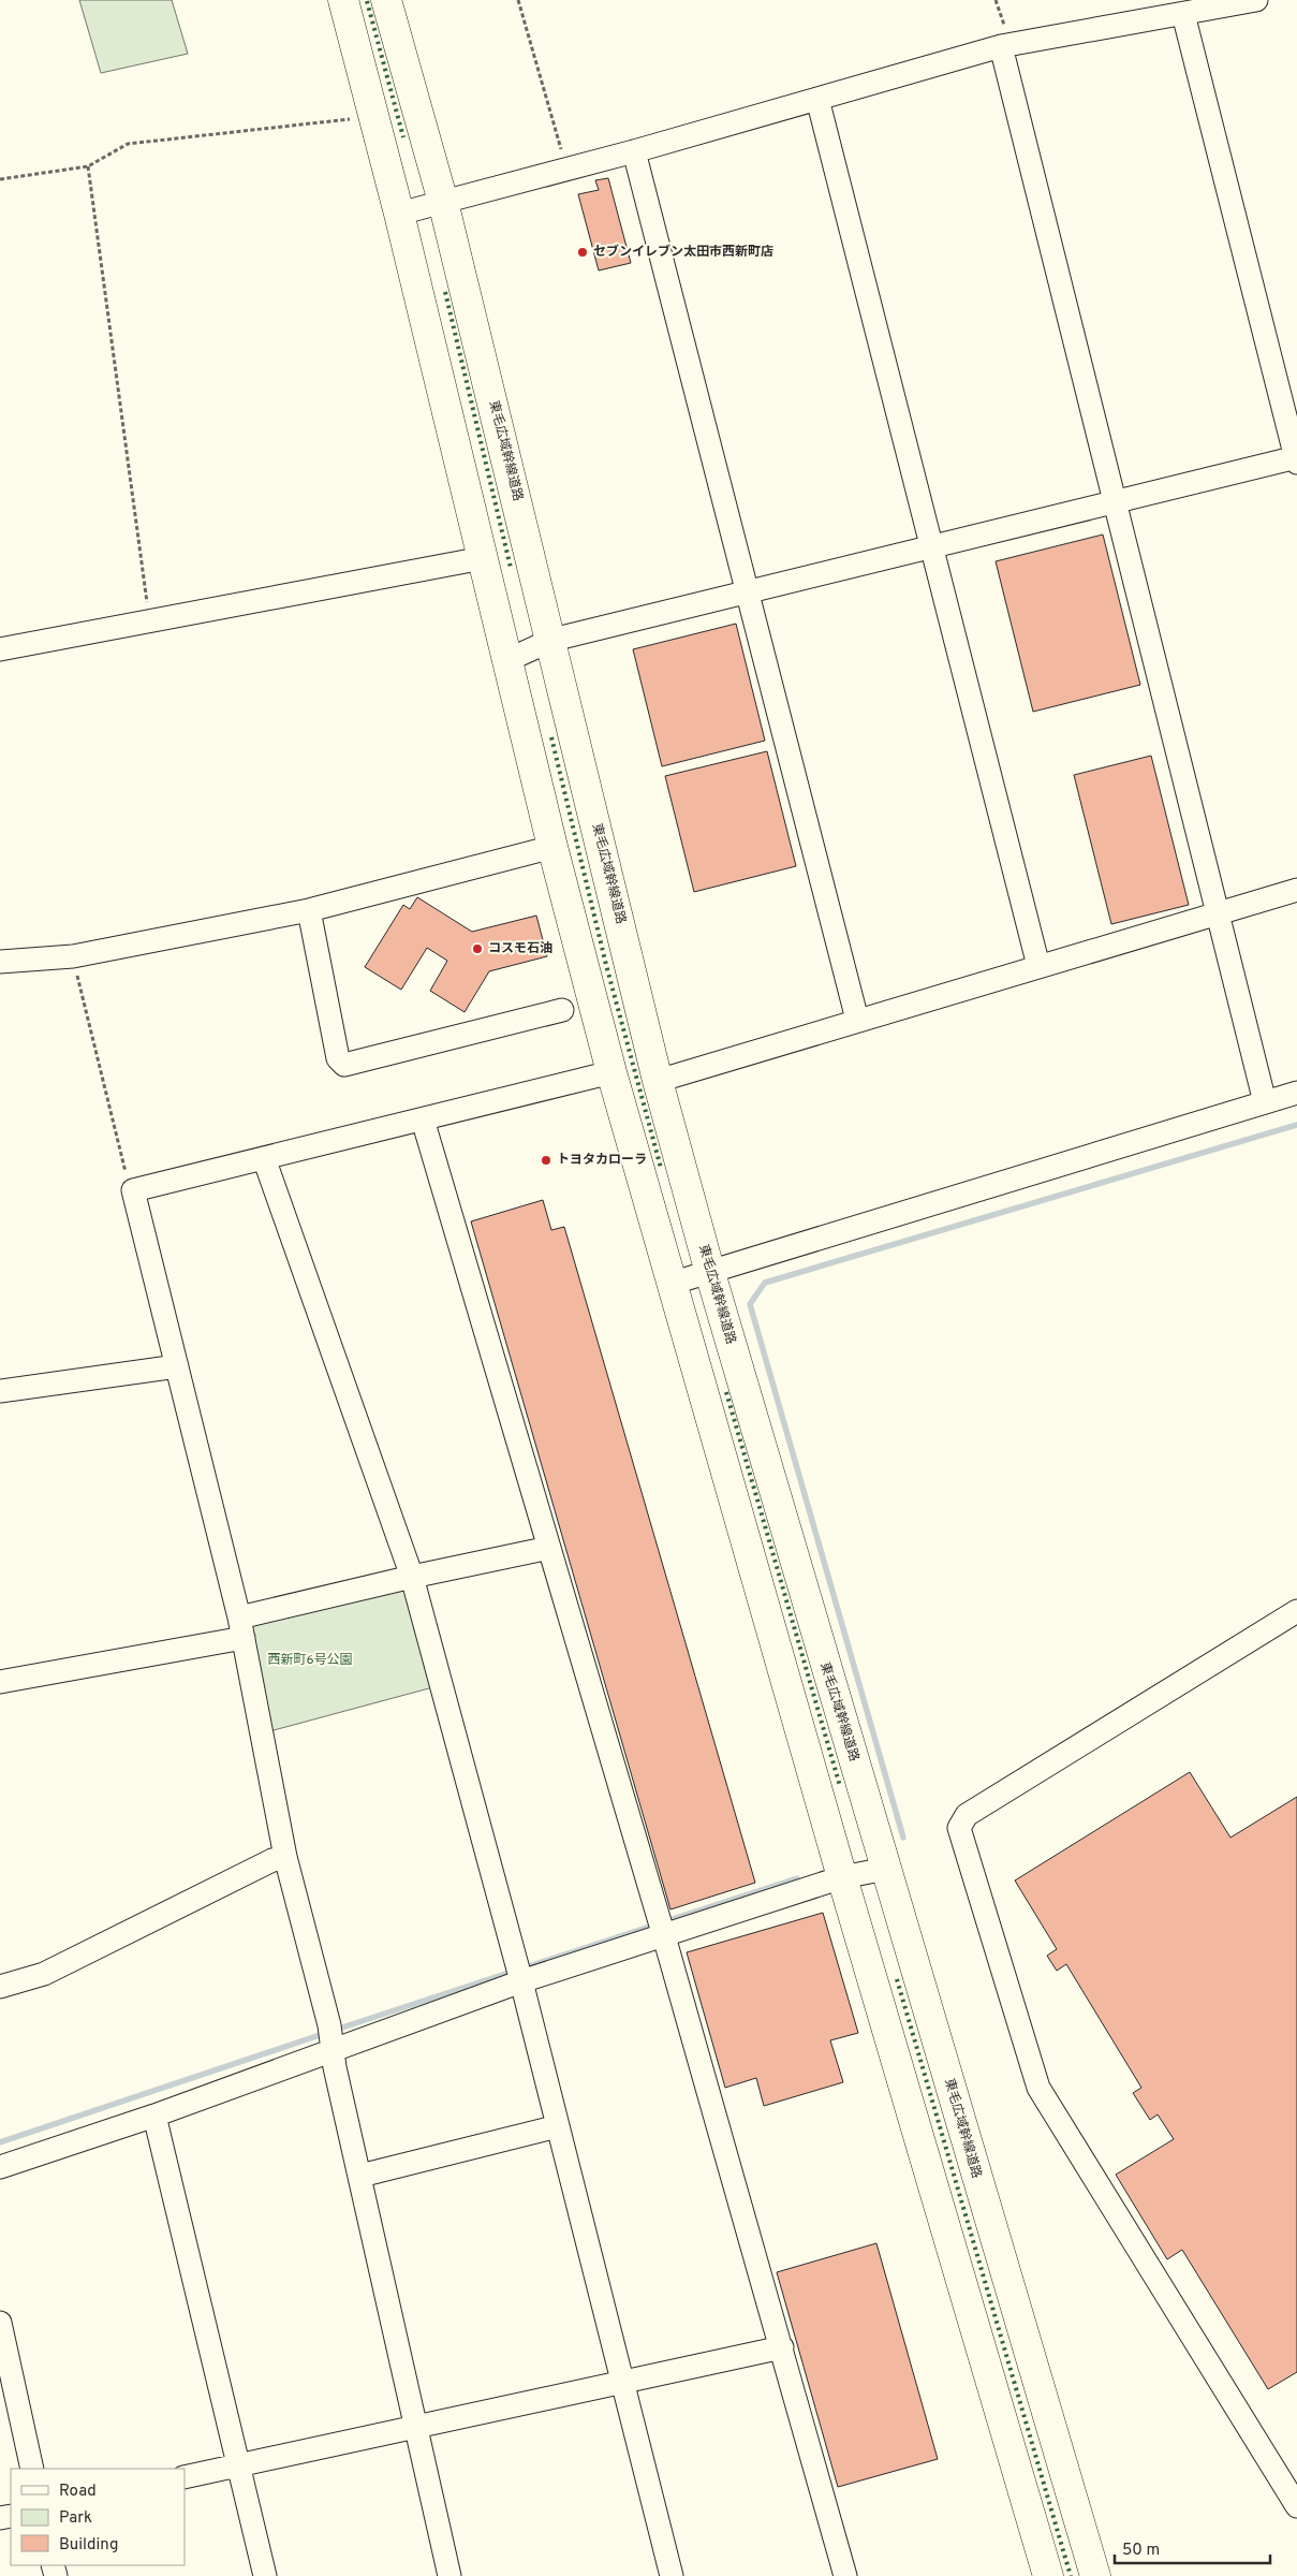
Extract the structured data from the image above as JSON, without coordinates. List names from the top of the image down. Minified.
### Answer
{"streets":{"highway":["東毛広域幹線道路"]},"parks":["西新町6号公園"],"places":["セブンイレブン太田市西新町店","コスモ石油","トヨタカローラ"],"legend":["Road","Park","Building"],"scale_bar":"50 m"}
